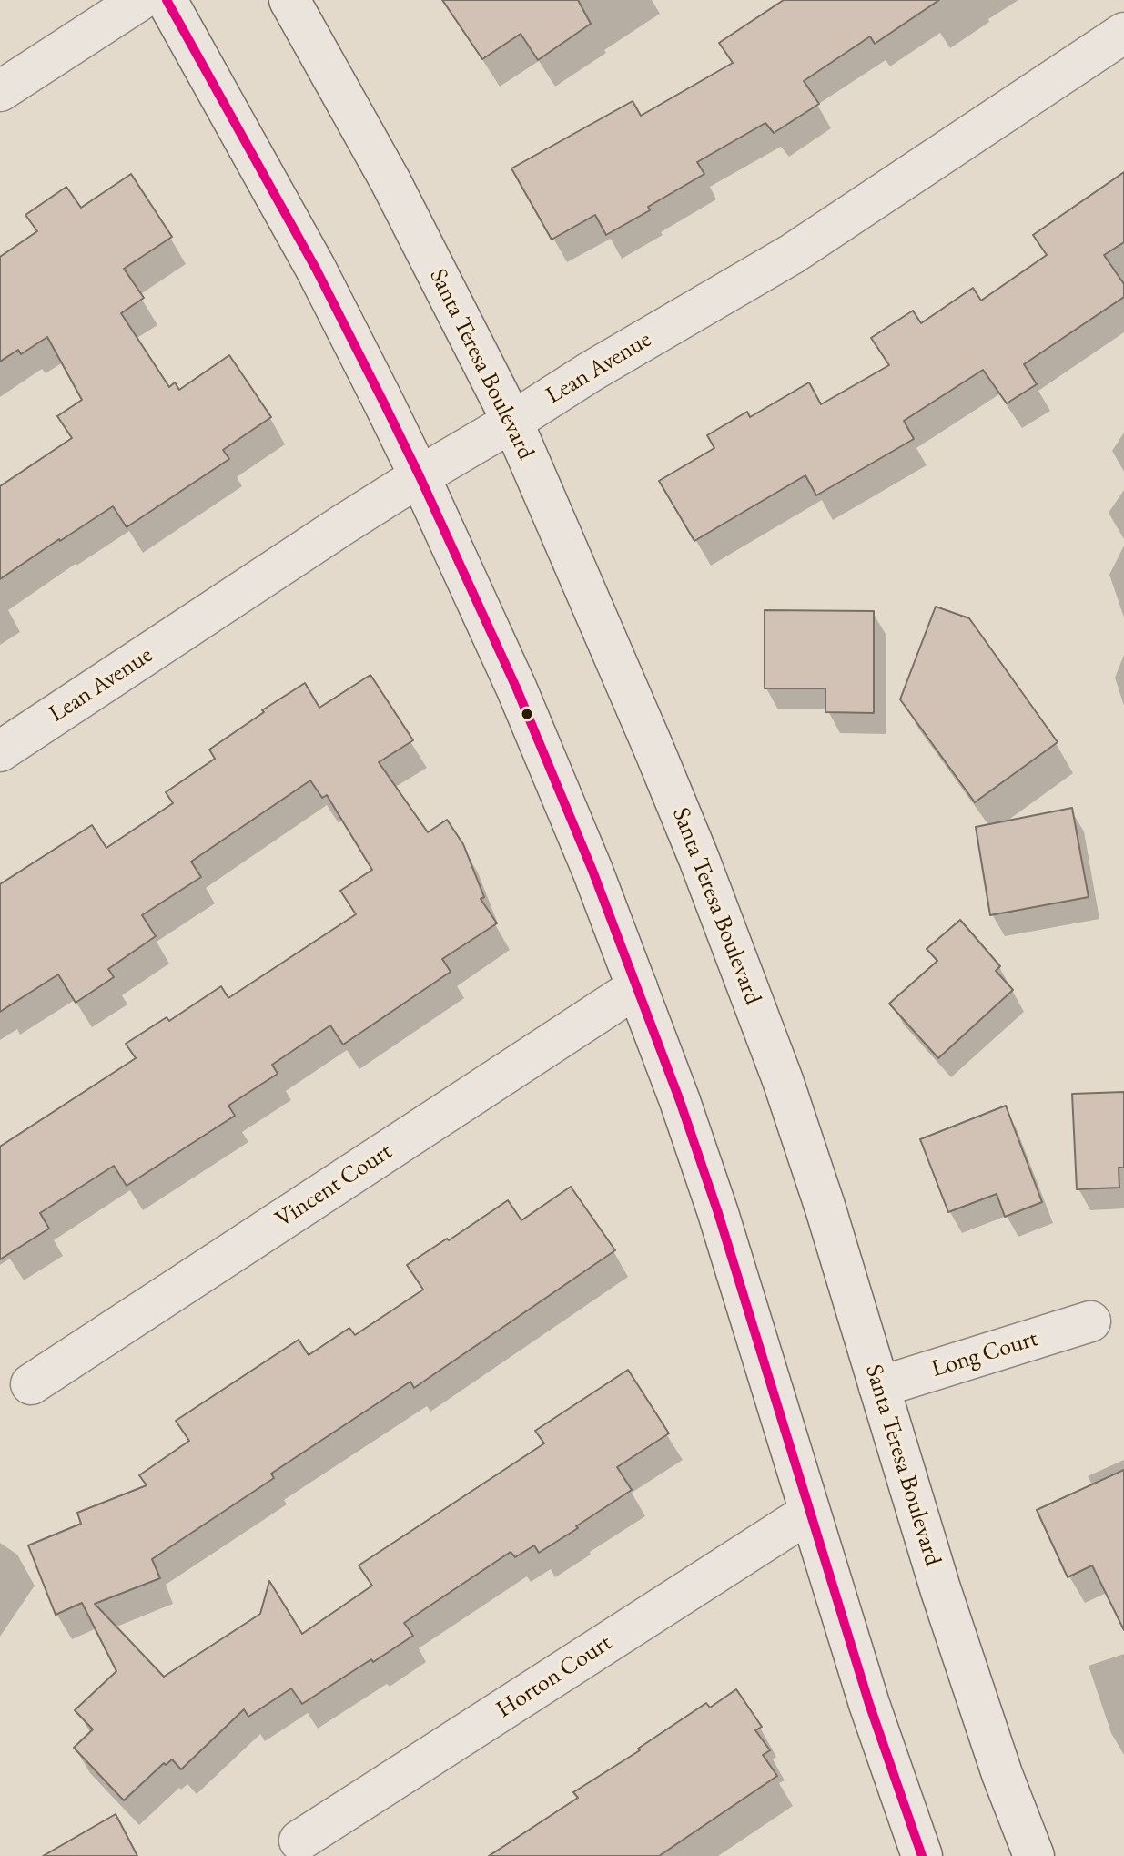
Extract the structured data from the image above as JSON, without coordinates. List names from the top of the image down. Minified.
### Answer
{"streets":{"main road":["Santa Teresa Boulevard","Lean Avenue","Vincent Court","Long Court","Horton Court"]},"crossings":[["Santa Teresa Boulevard","Lean Avenue"],["Santa Teresa Boulevard","Long Court"]]}
